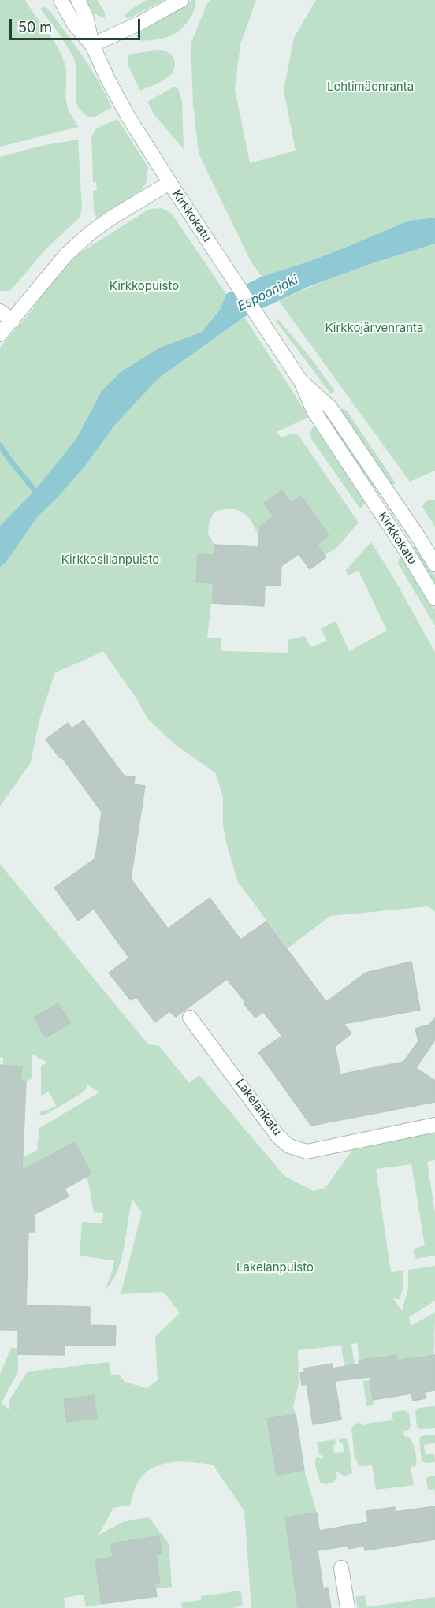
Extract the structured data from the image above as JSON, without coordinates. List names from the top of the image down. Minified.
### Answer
{"streets":{"main road":["Kirkkokatu","Lakelankatu"]},"water":["Espoonjoki"],"parks":["Lehtimäenranta","Kirkkopuisto","Kirkkojärvenranta","Kirkkosillanpuisto","Lakelanpuisto"],"scale_bar":"50 m"}
